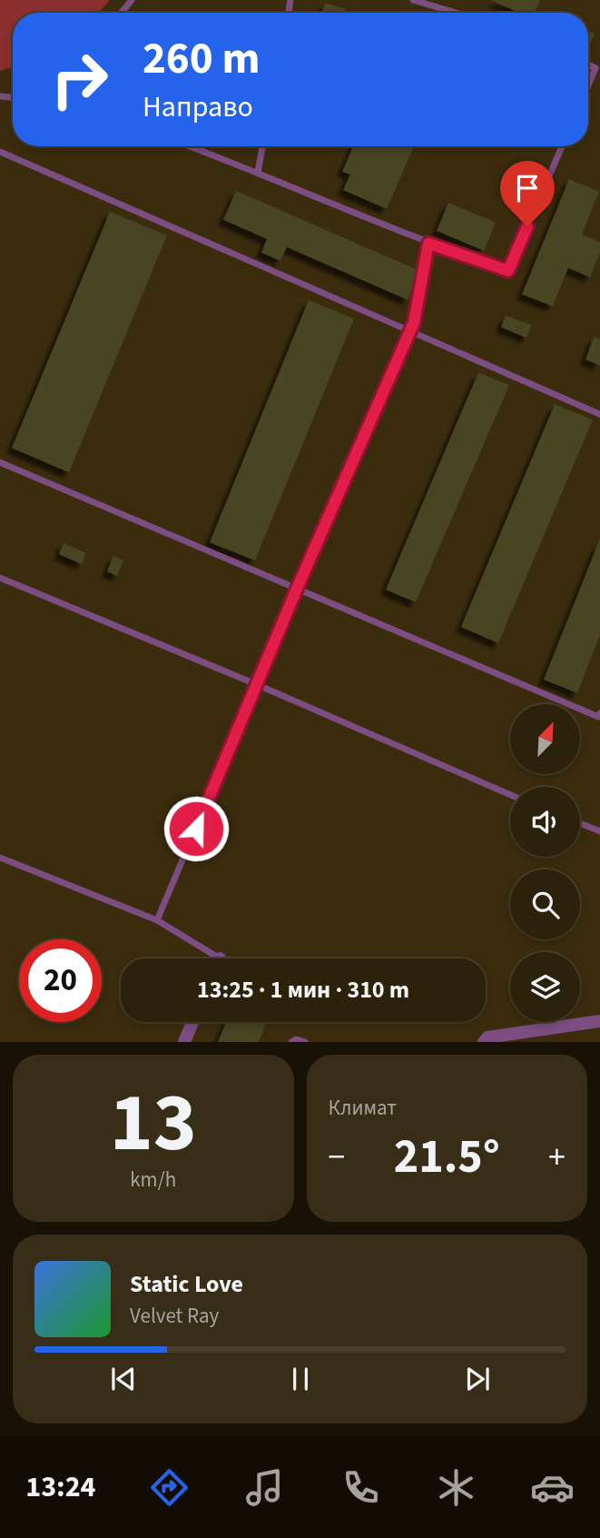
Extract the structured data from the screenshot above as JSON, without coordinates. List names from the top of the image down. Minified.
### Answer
{"north":"top right","page":{"turn":["260 m","Направо"],"limit":"20","trip":"13:25 · 1 мин · 310 m","tile":[["13","km/h"],"Климат"],"heat":["−","21.5°","+"],"song":["Static Love","Velvet Ray"],"tabs":"13:24"}}
